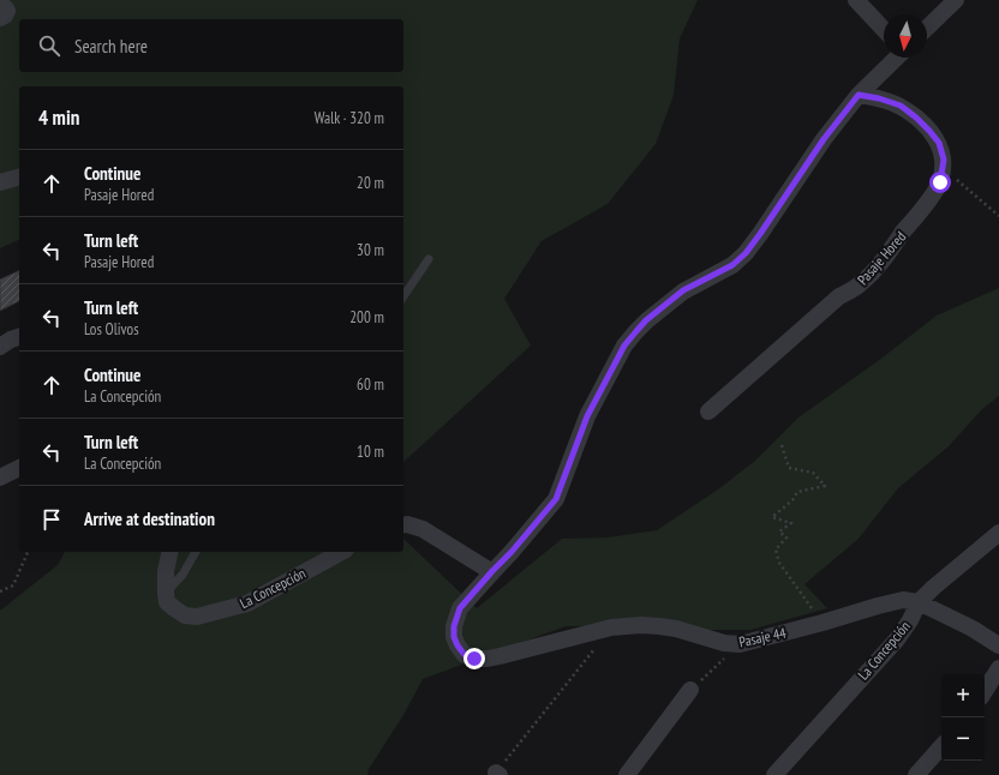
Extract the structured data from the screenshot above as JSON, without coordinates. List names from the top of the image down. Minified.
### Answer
{"streets":{"street":["Pasaje Hored","La Concepción","Pasaje 44"]},"crossings":[["La Concepción","Pasaje 44"]],"north":"bottom","page":{"search":"Search here","heading":["4 min","Walk · 320 m"],"list":[["Continue","Pasaje Hored","20 m"],["Turn left","Pasaje Hored","30 m"],["Turn left","Los Olivos","200 m"],["Continue","La Concepción","60 m"],["Turn left","La Concepción","10 m"],"Arrive at destination"],"map_buttons":["+","−"]}}
